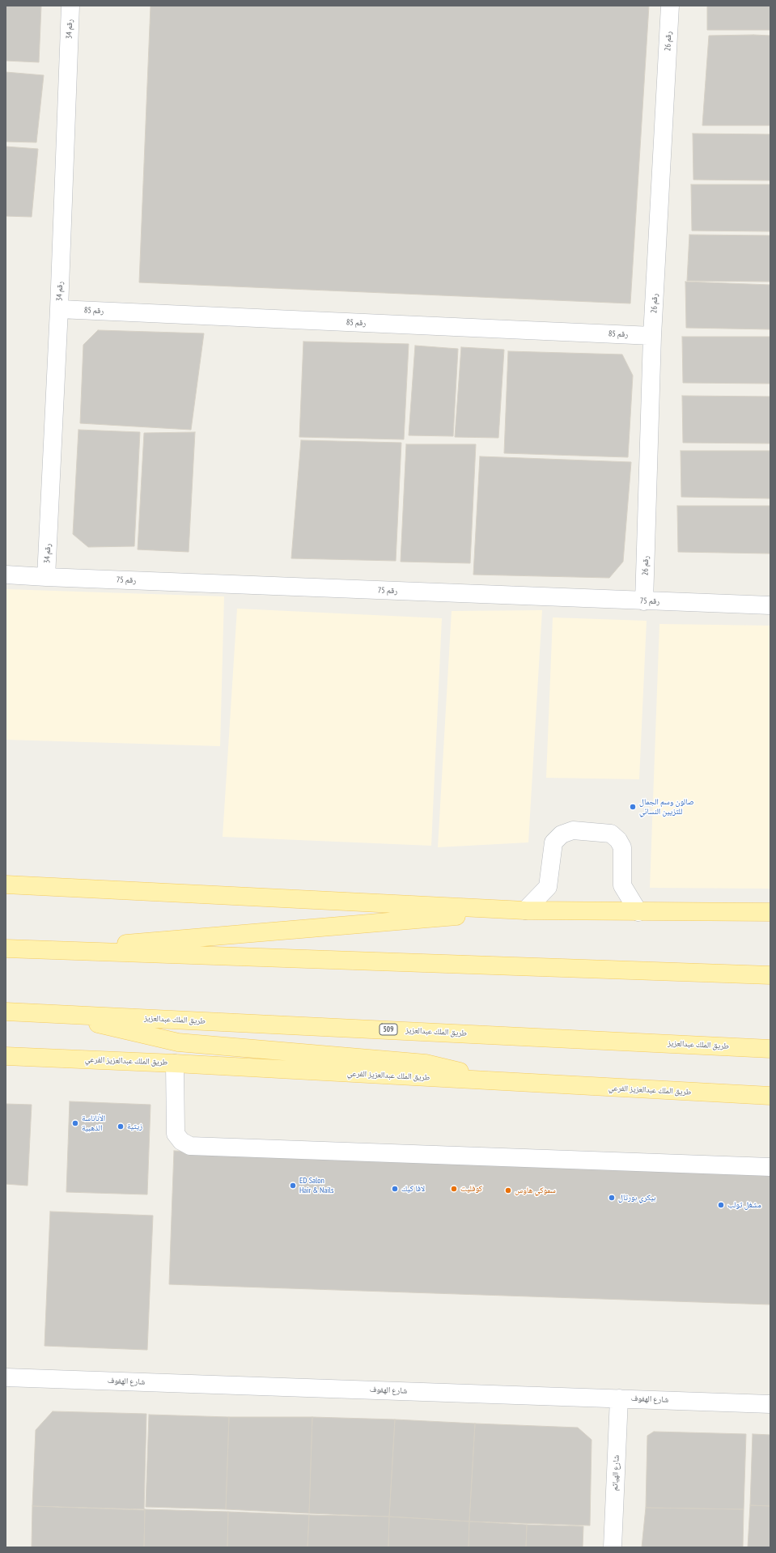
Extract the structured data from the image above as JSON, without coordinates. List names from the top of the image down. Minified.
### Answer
{"streets":{"main road":["طريق الملك عبدالعزيز","509","طريق الملك عبدالعزيز الفرعي"],"street":["رقم 34","رقم 26","رقم 85","رقم 75","شارع الهفوف","شارع الهياثم"]},"crossings":[["رقم 34","رقم 85"],["رقم 34","رقم 75"],["رقم 26","رقم 85"],["رقم 26","رقم 75"],["شارع الهفوف","شارع الهياثم"]],"places":["صالون وسم الجمال للتزيين النسائي","الأناناسة الذهبية","زيتية","ED Salon Hair & Nails","لافا كيك","كوفليت","سموكي هاوس","بيكري بورتال","مشغل تولب"]}
